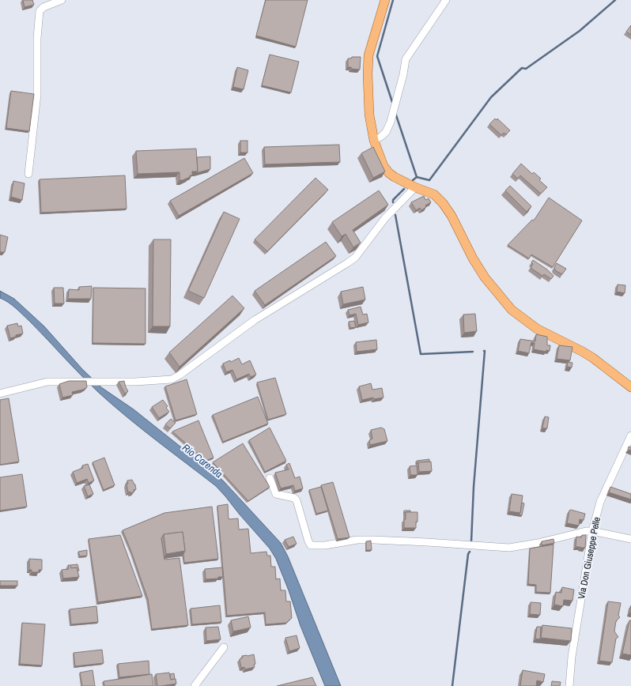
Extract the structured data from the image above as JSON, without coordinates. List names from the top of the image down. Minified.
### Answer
{"streets":{"street":["Via Don Giuseppe Pelle"]},"water":["Rio Carenda"]}
